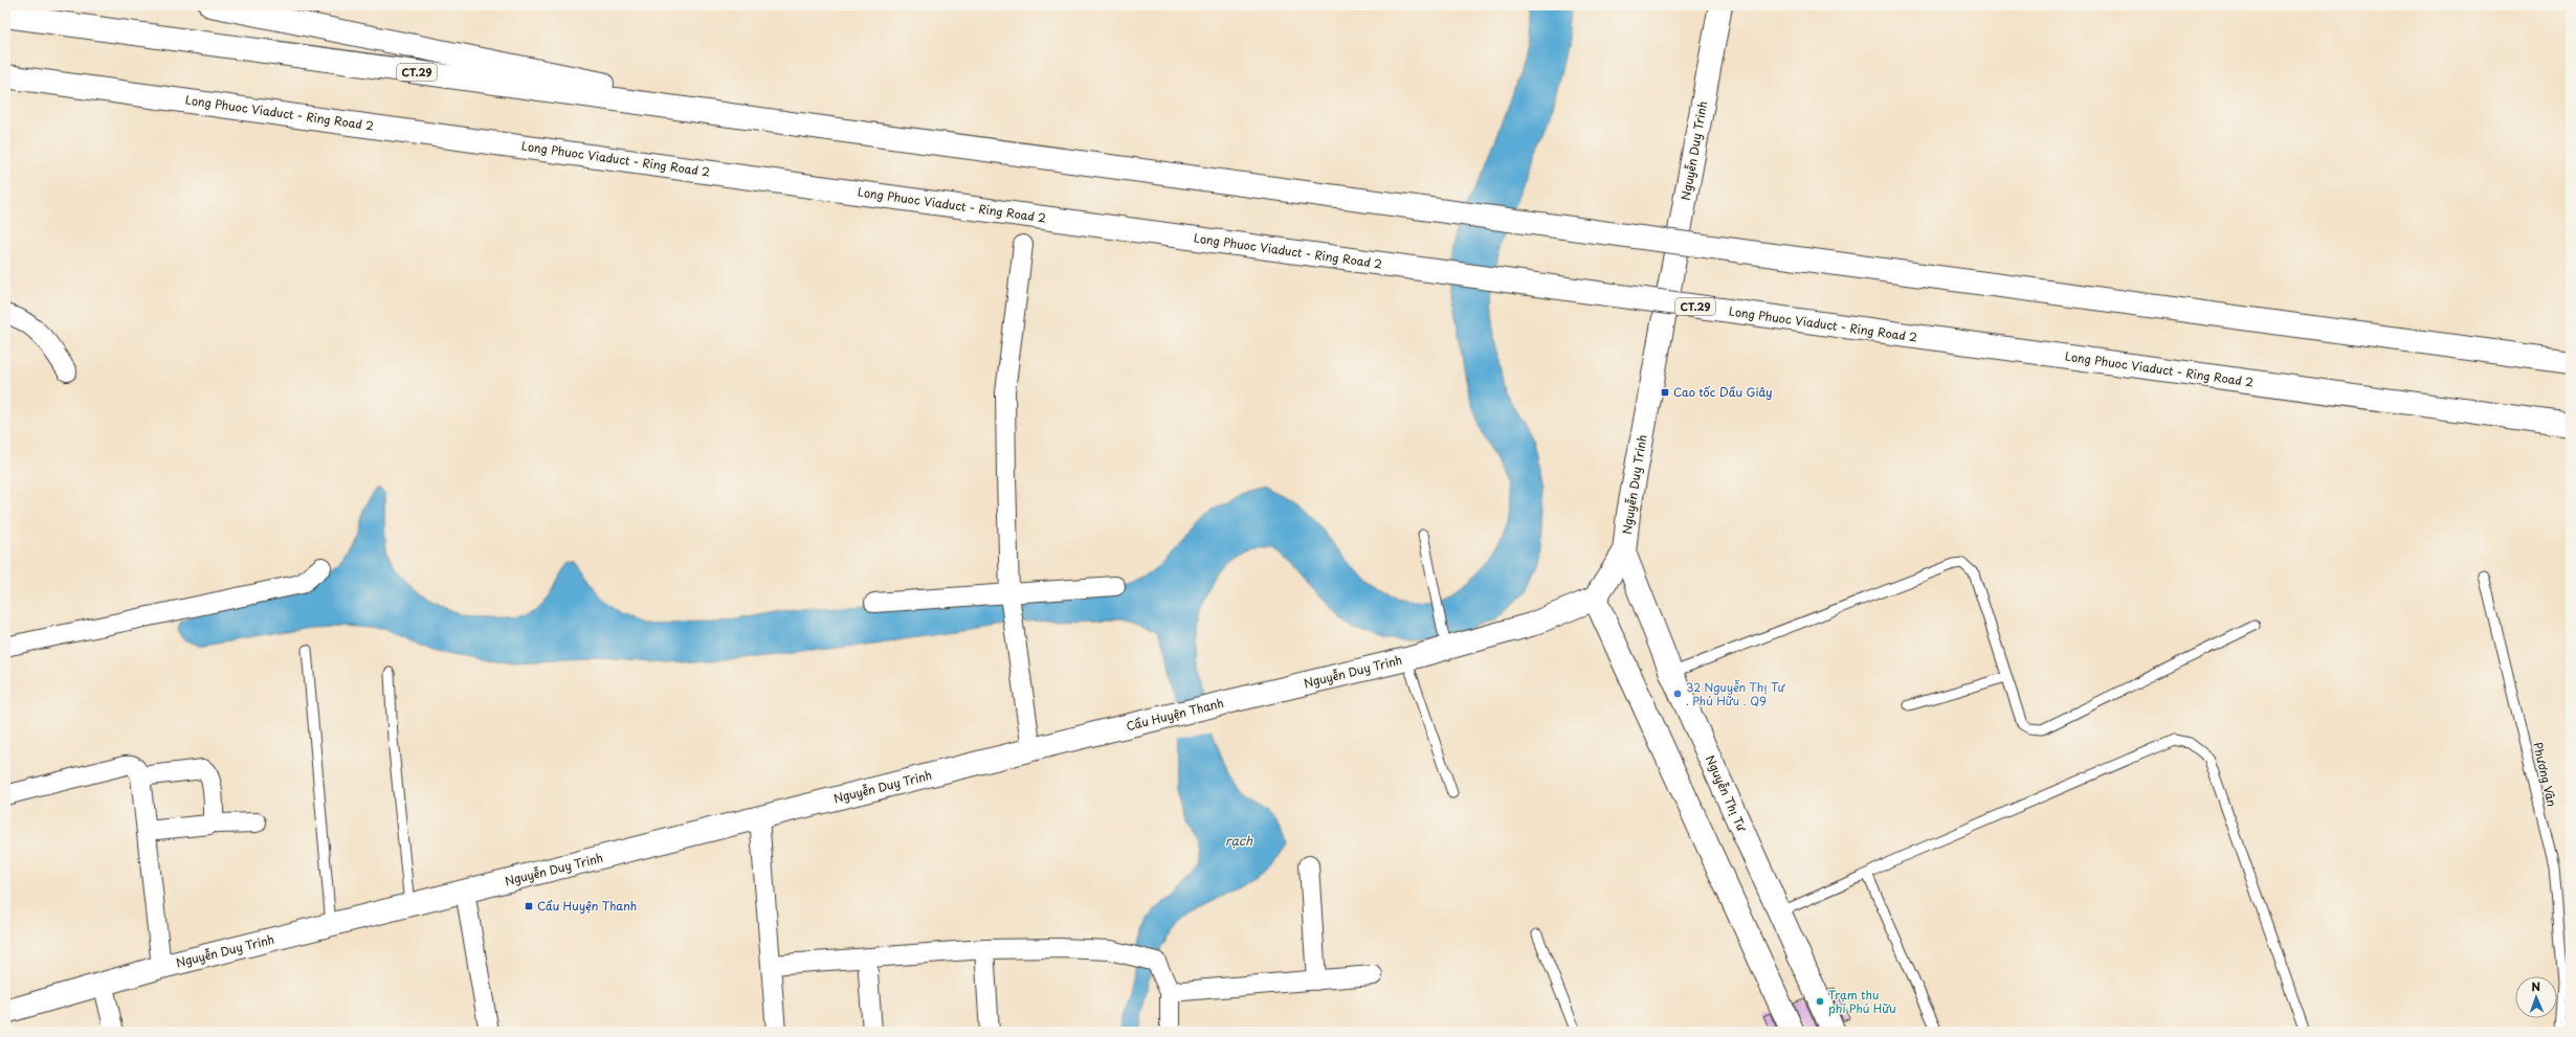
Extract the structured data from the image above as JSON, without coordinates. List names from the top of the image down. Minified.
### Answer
{"streets":{"main road":["CT.29","Long Phuoc Viaduct - Ring Road 2","Nguyễn Duy Trinh","Cầu Huyện Thanh","Nguyễn Thị Tư"],"lane":["Phương Vân"]},"crossings":[["Nguyễn Duy Trinh","Cầu Huyện Thanh"],["Nguyễn Duy Trinh","Nguyễn Thị Tư"]],"water":["rạch"],"places":{"transit":["Cao tốc Dầu Giây","Cầu Huyện Thanh"],"other":["32 Nguyễn Thị Tư . Phú Hữu . Q9","Trạm thu phí Phú Hữu"]},"north":"top"}
